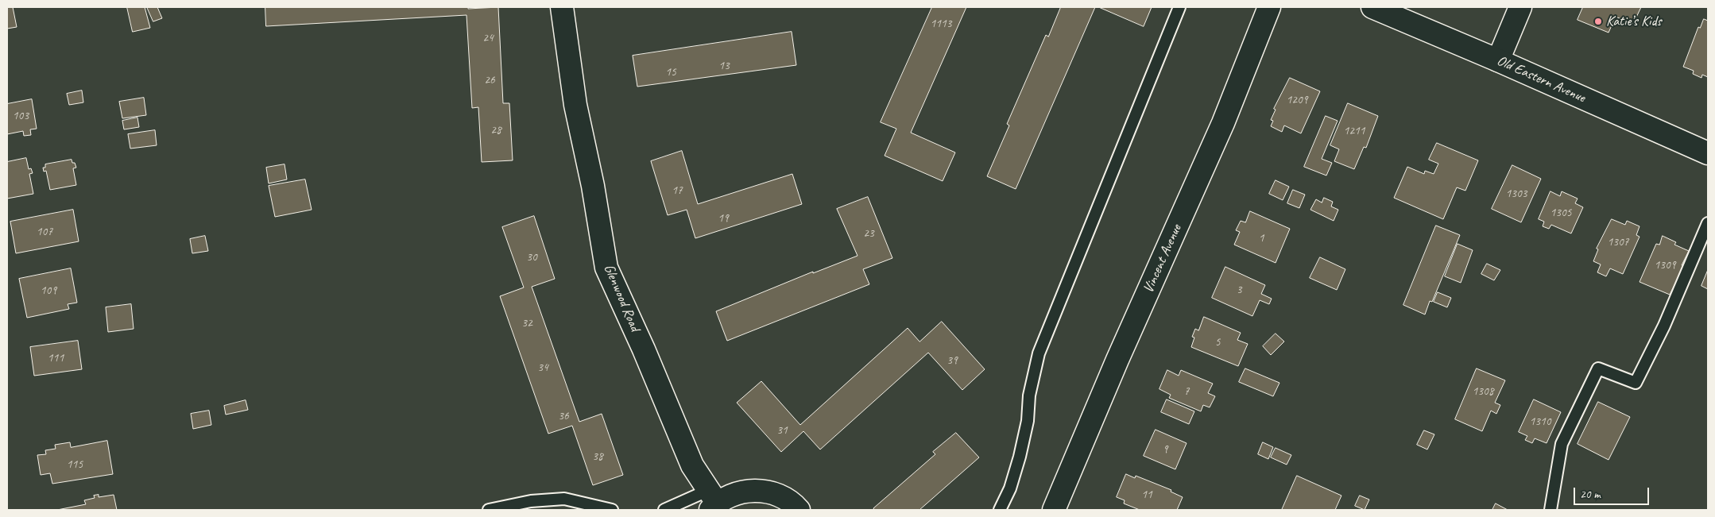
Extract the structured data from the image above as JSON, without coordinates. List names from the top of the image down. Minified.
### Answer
{"streets":{"street":["Old Eastern Avenue","Vincent Avenue","Glenwood Road"]},"places":["Katie’s Kids"],"house_numbers":["1113","24","13","15","26","1209","103","28","1211","17","1303","1305","19","107","23","1","1307","30","1309","3","109","32","5","111","39","34","7","1308","36","1310","31","9","38","115","11"],"scale_bar":"20 m"}
